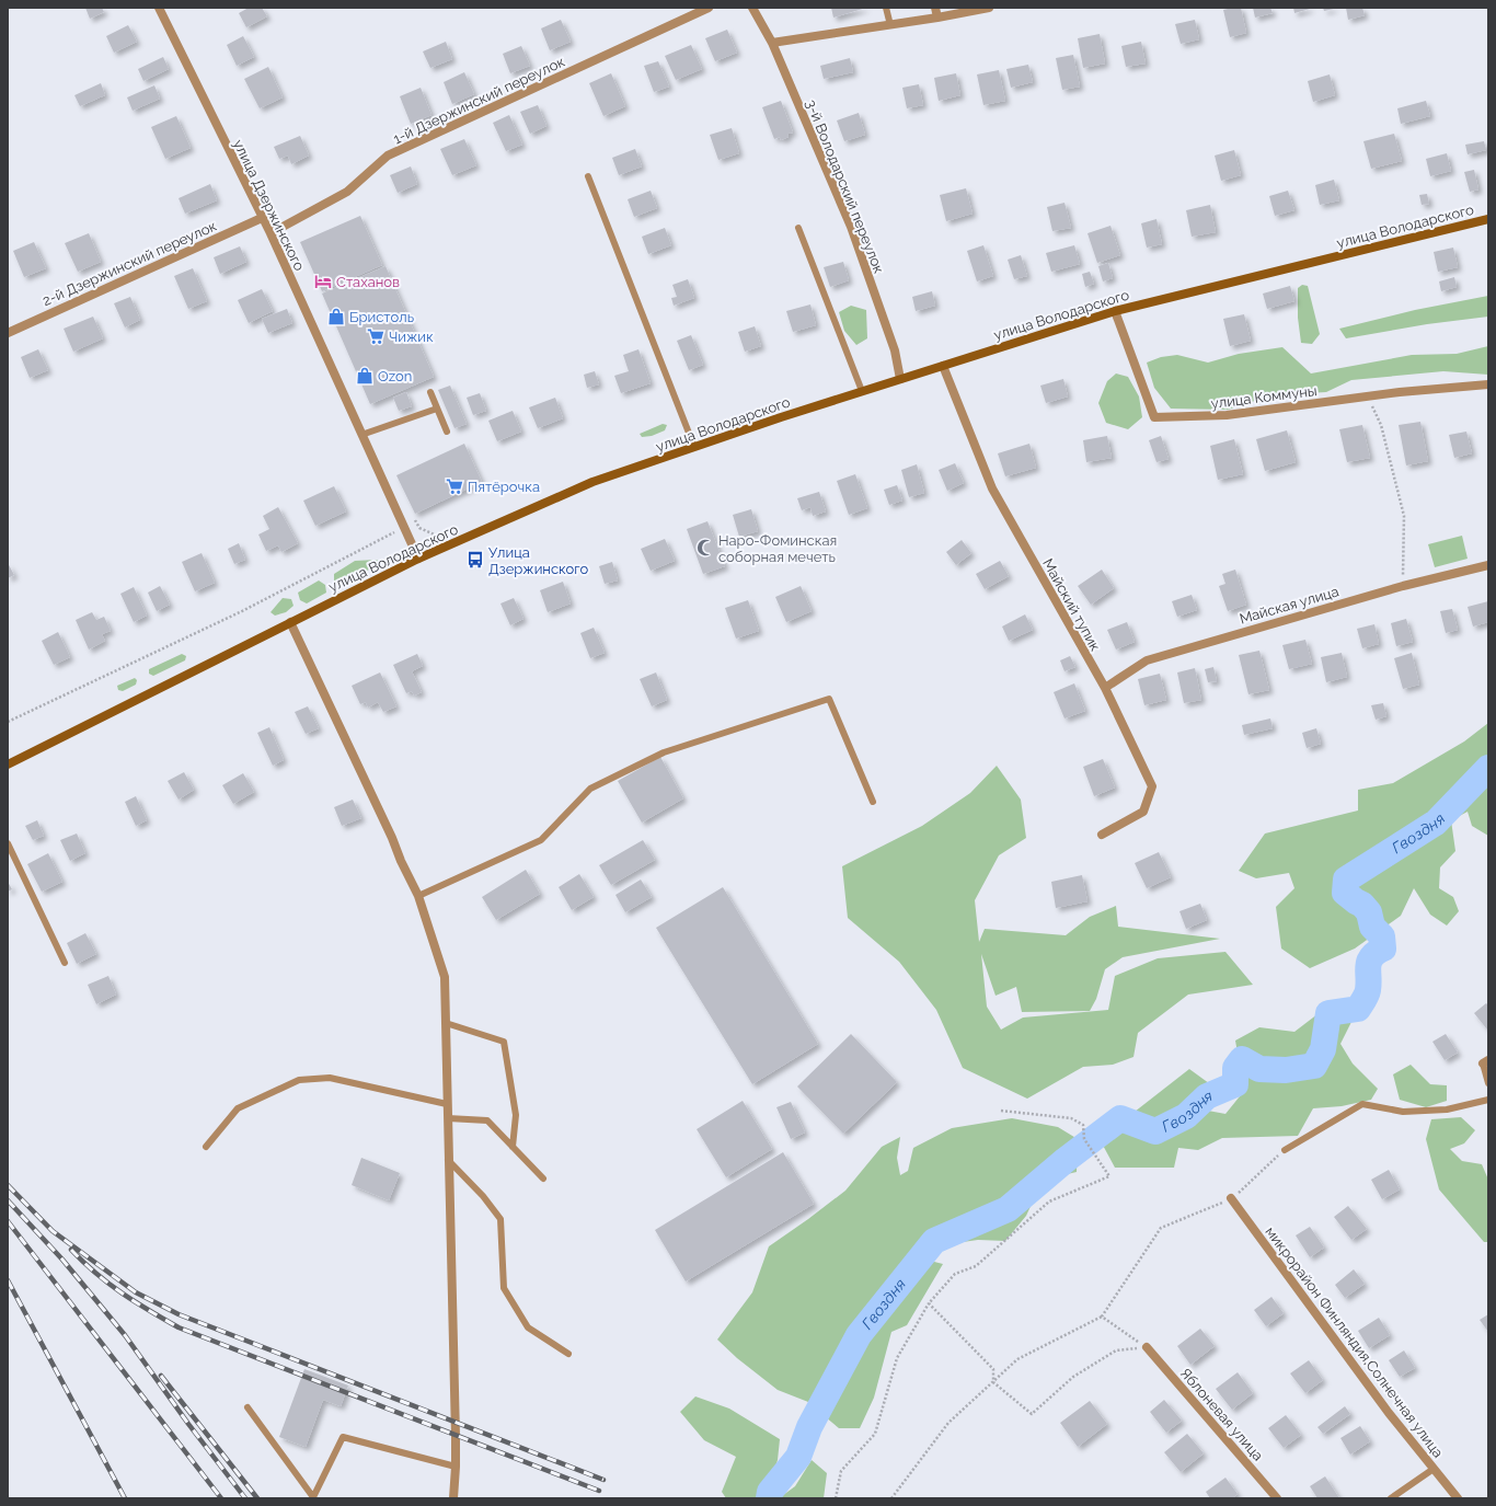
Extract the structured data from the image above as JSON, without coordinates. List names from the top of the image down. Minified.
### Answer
{"streets":{"main road":["улица Володарского"],"street":["1-й Дзержинский переулок","3-й Володарский переулок","улица Дзержинского","2-й Дзержинский переулок","улица Коммуны","Майский тупик","Майская улица","микрорайон Финляндия,Солнечная улица","Яблоневая улица"]},"crossings":[["1-й Дзержинский переулок","улица Дзержинского"],["3-й Володарский переулок","улица Володарского"],["улица Дзержинского","улица Володарского"],["улица Дзержинского","2-й Дзержинский переулок"],["улица Володарского","улица Коммуны"],["улица Володарского","Майский тупик"],["Майский тупик","Майская улица"]],"water":["Гвоздня"],"places":{"hotel":["Стаханов"],"shop":["Бристоль","Ozon"],"supermarket":["Чижик","Пятёрочка"],"mosque":["Наро-Фоминская соборная мечеть"],"bus stop":["Улица Дзержинского"]}}
